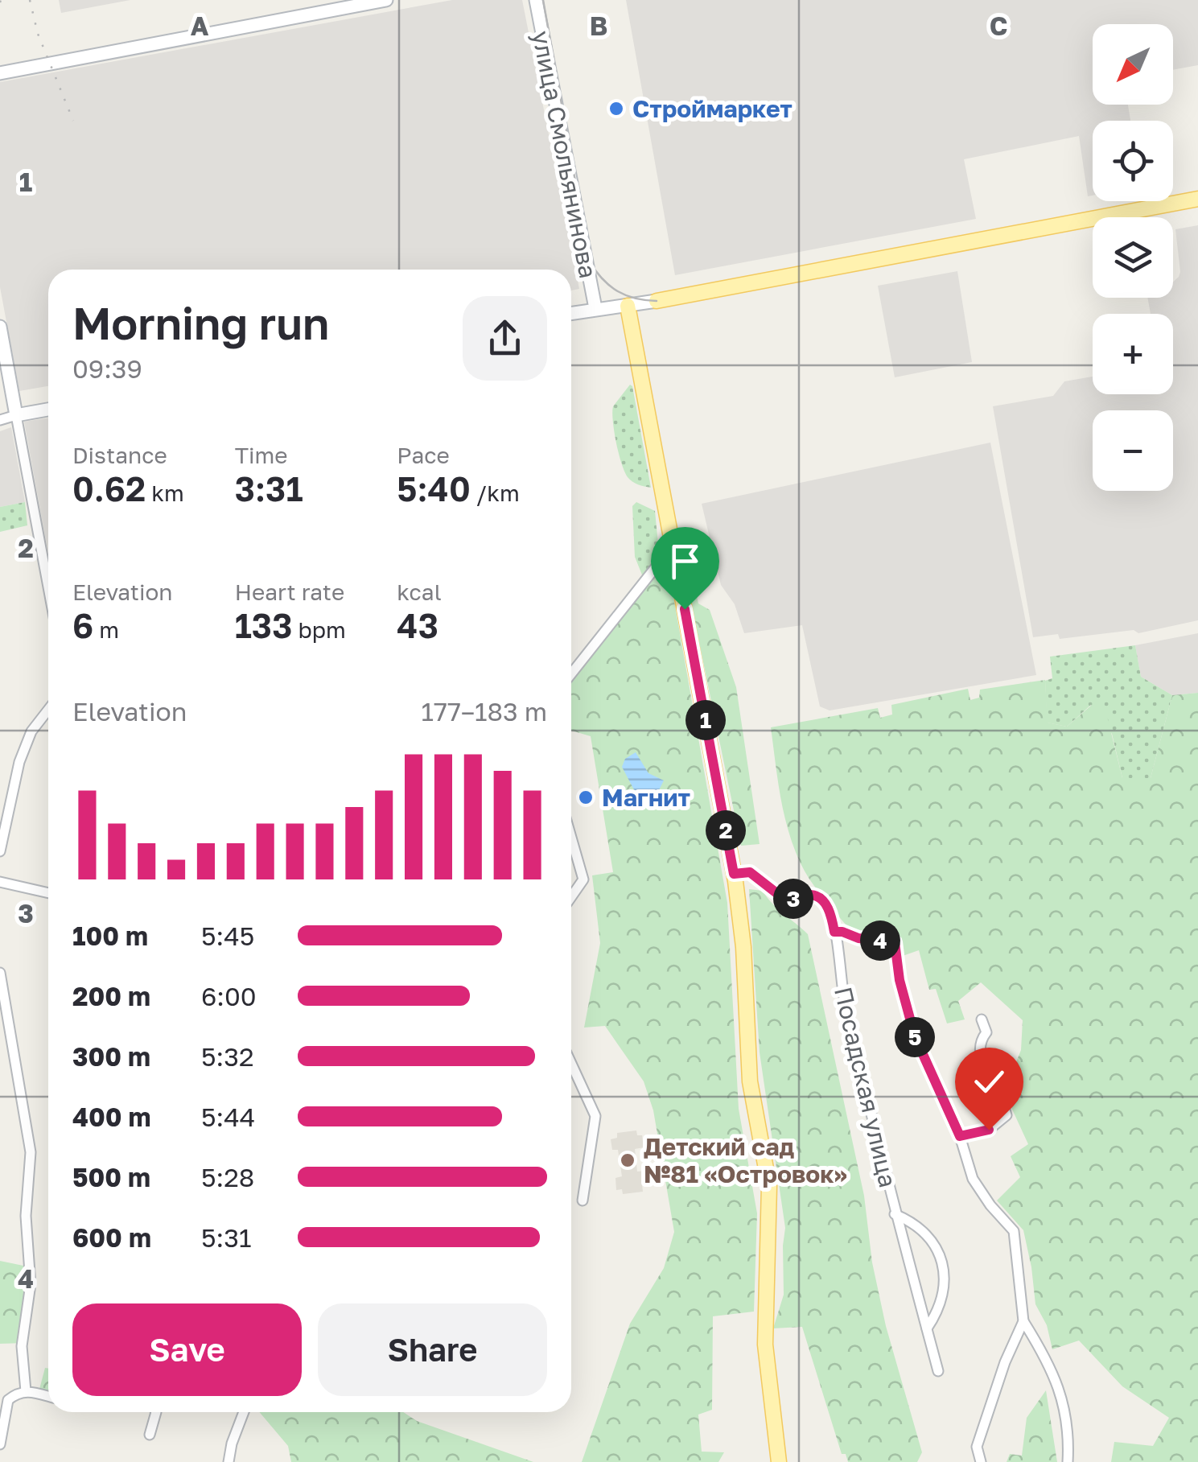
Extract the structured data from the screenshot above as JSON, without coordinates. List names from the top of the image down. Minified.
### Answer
{"streets":{"street":["улица Смольянинова","Посадская улица"]},"places":["Строймаркет","Магнит","Детский сад №81 «Островок»"],"north":"bottom left","page":{"map_buttons":["+","−"],"heading":["Morning run","09:39"],"stats":[["Distance","0.62 km"],["Time","3:31"],["Pace","5:40 /km"],["Elevation","6 m"],["Heart rate","133 bpm"],["kcal","43"]],"chart":["Elevation","177–183 m"],"pins":["1","2","3","4","5"],"list":[{"name":"100 m","note":"5:45"},{"name":"200 m","note":"6:00"},{"name":"300 m","note":"5:32"},{"name":"400 m","note":"5:44"},{"name":"500 m","note":"5:28"},{"name":"600 m","note":"5:31"}],"buttons":["Save","Share"]},"grid":{"columns":["A","B","C"],"rows":["1","2","3","4"]}}
